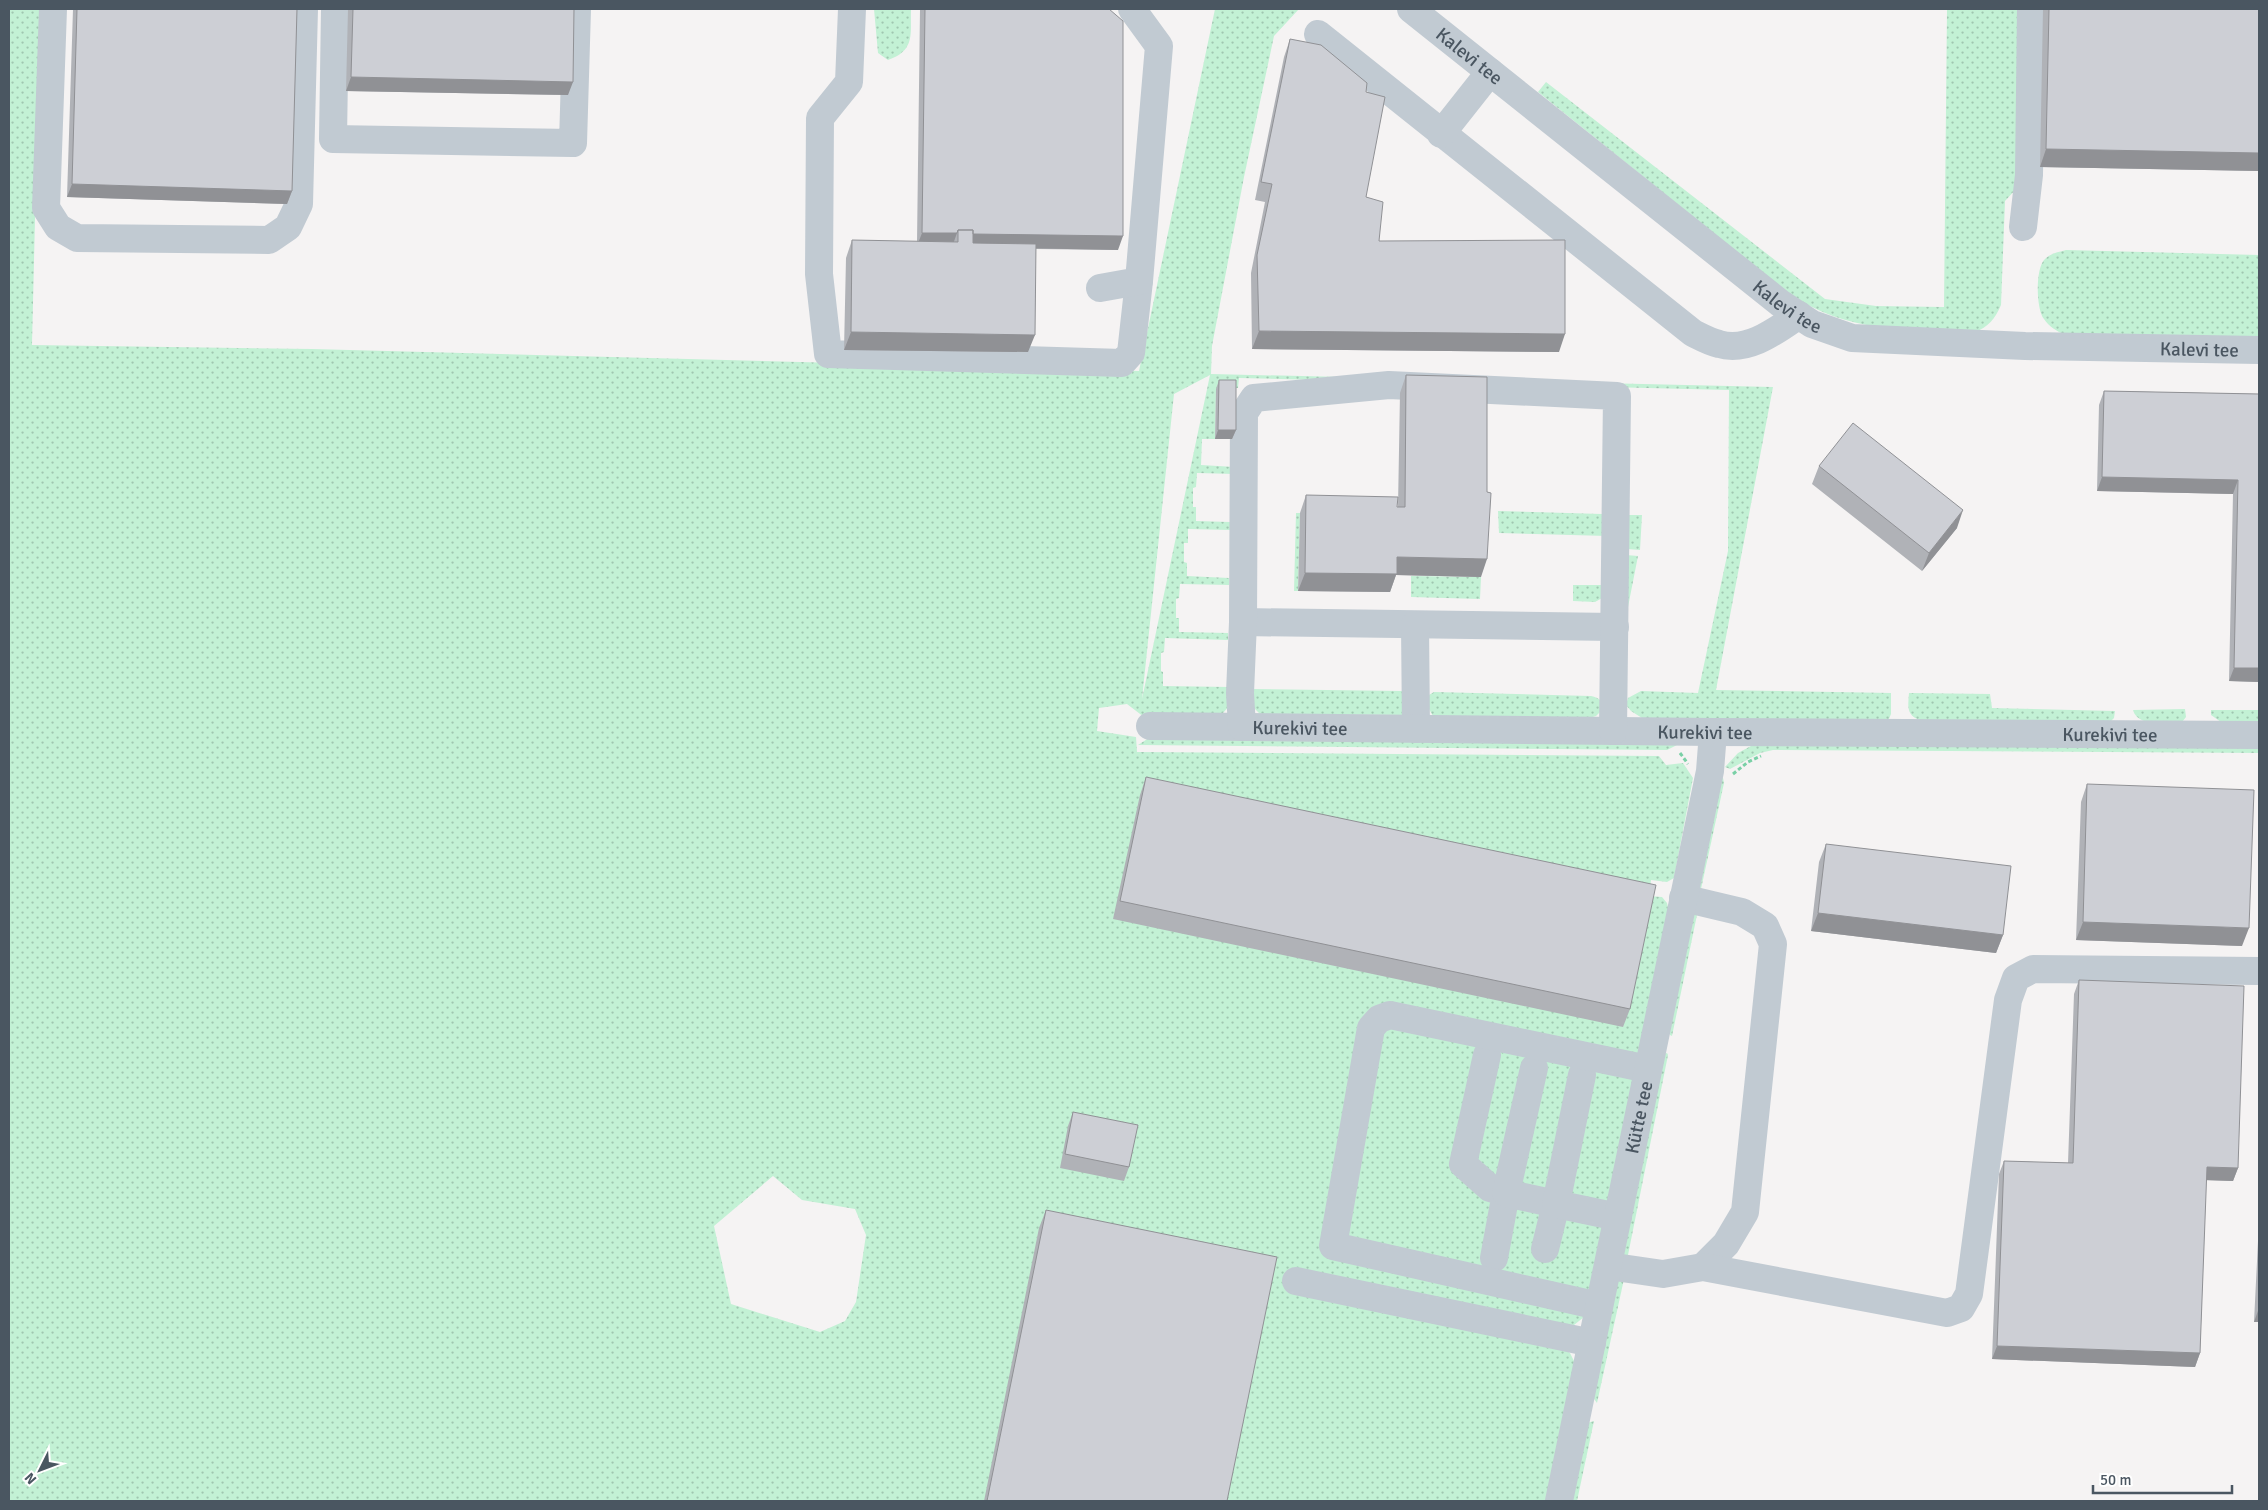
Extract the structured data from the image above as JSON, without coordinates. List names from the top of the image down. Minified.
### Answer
{"streets":{"street":["Kalevi tee","Kurekivi tee","Kütte tee"]},"crossings":[["Kurekivi tee","Kütte tee"]],"scale_bar":"50 m","north":"bottom left"}
